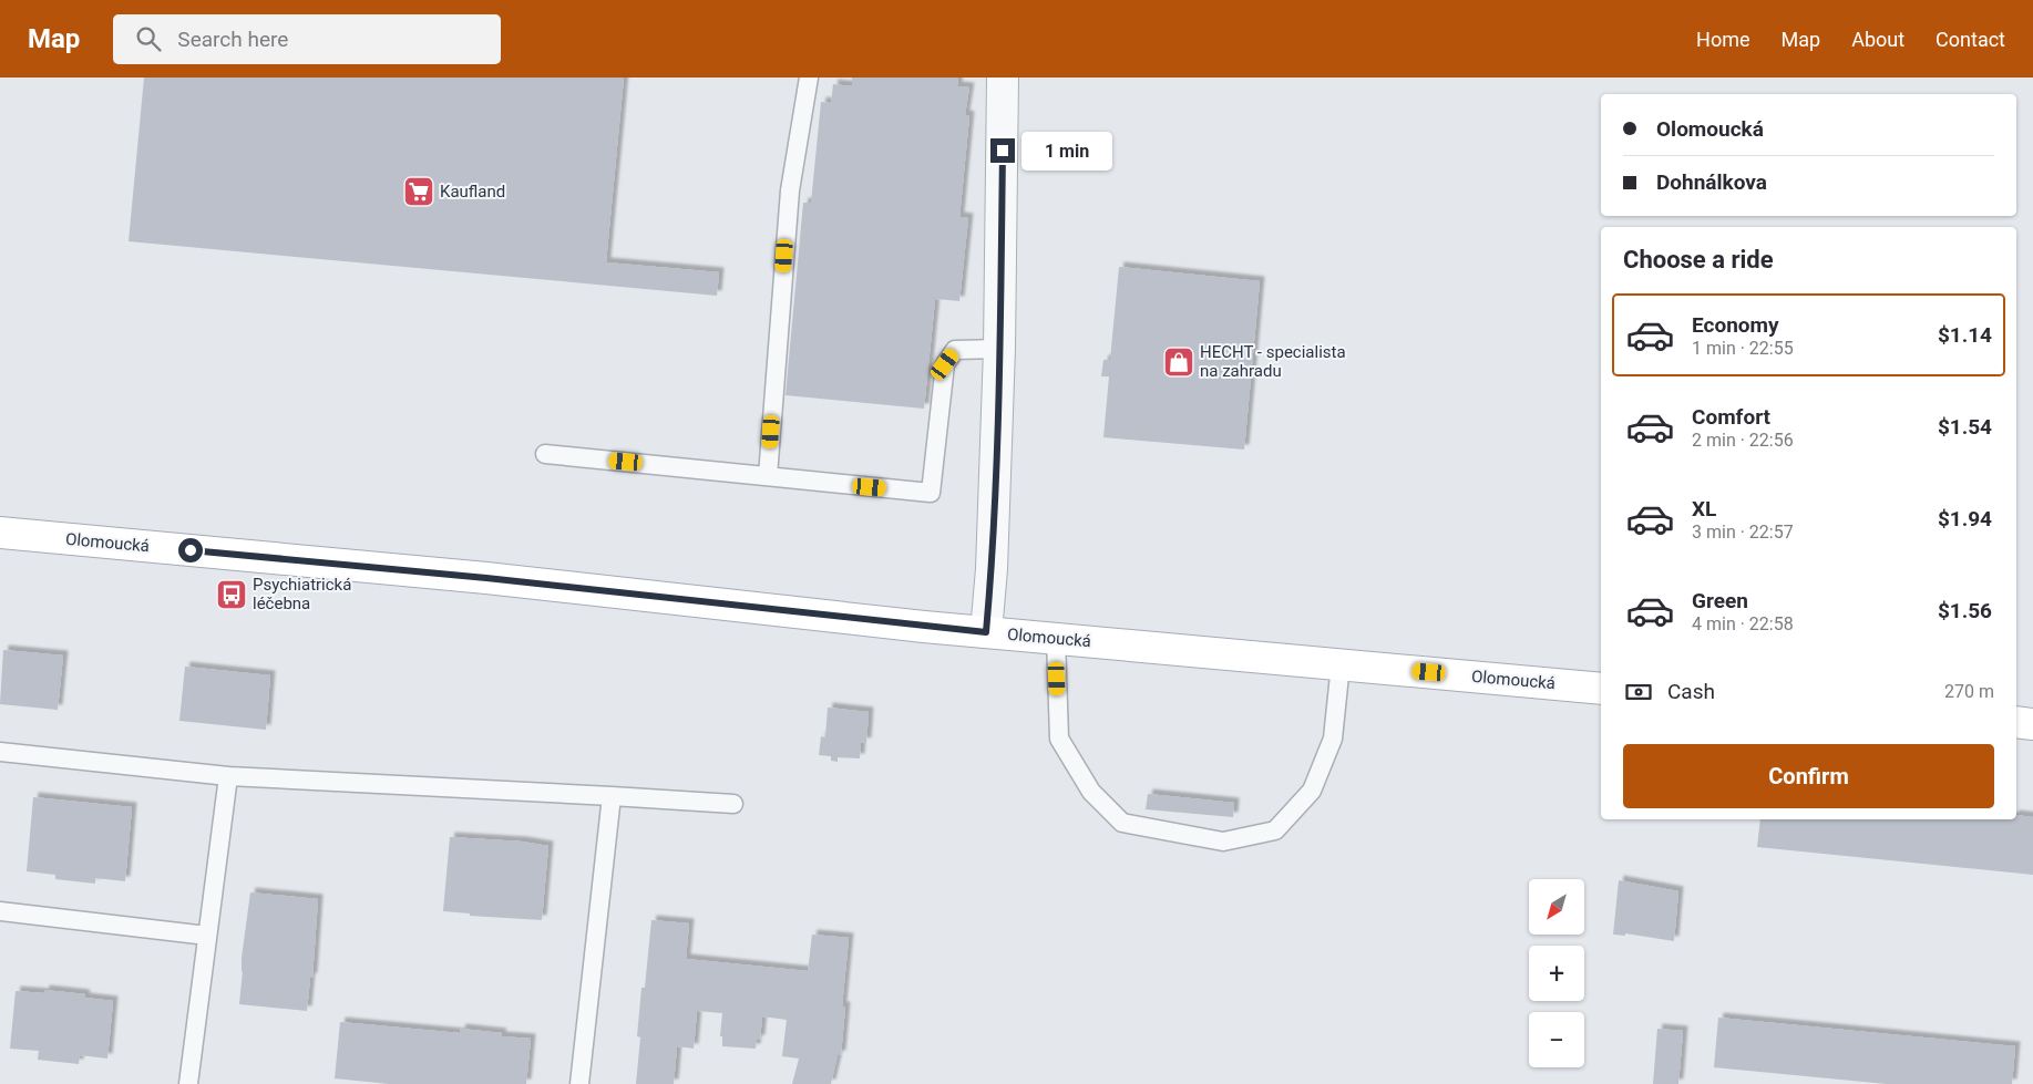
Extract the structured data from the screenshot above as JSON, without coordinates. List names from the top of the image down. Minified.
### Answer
{"streets":{"main road":["Olomoucká"]},"places":{"supermarket":["Kaufland"],"shop":["HECHT - specialista na zahradu"],"bus stop":["Psychiatrická léčebna"]},"north":"bottom left","page":{"header":"Map","search":"Search here","nav":["Home","Map","About","Contact"],"banner":["Olomoucká","Dohnálkova"],"bubble":"1 min","heading":"Choose a ride","list":[{"name":"Economy","note":"1 min · 22:55","value":"$1.14"},{"name":"Comfort","note":"2 min · 22:56","value":"$1.54"},{"name":"XL","note":"3 min · 22:57","value":"$1.94"},{"name":"Green","note":"4 min · 22:58","value":"$1.56"}],"pay":["Cash","270 m"],"buttons":"Confirm","map_buttons":["+","−"]}}
